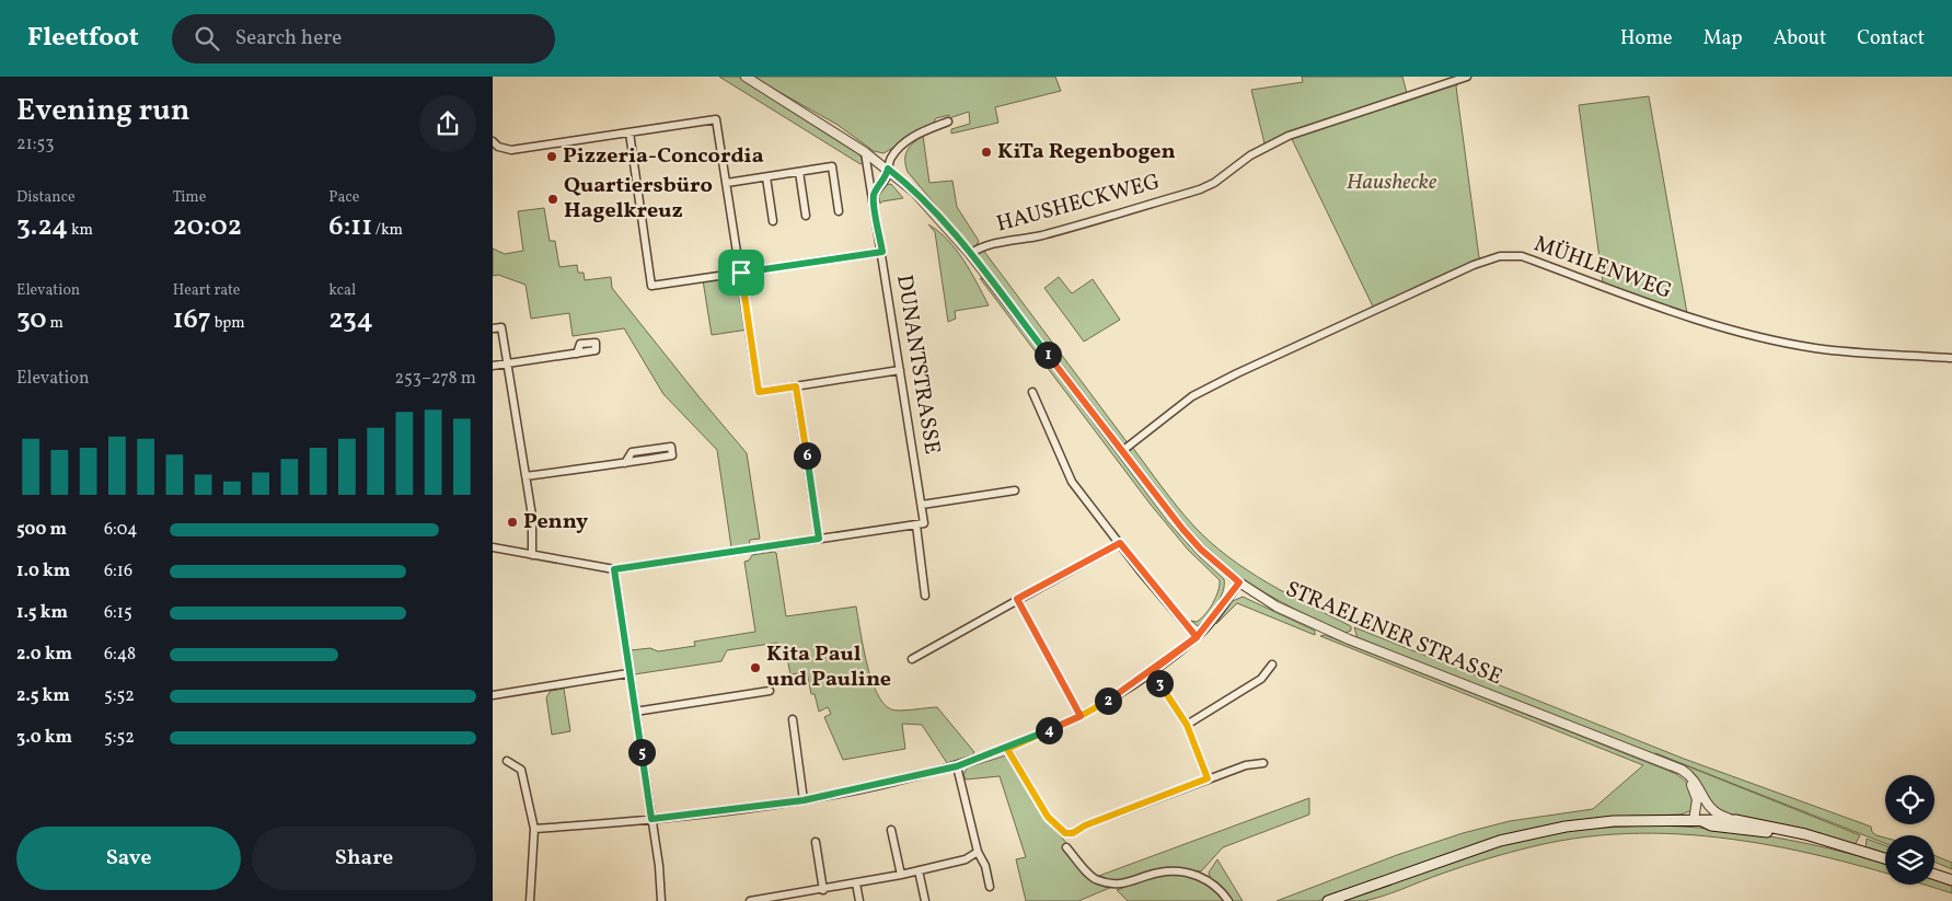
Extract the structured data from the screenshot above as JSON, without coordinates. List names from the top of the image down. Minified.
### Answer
{"streets":{"main road":["STRAELENER STRASSE"],"street":["HAUSHECKWEG","MÜHLENWEG","DUNANTSTRASSE"]},"crossings":[["HAUSHECKWEG","STRAELENER STRASSE"],["MÜHLENWEG","STRAELENER STRASSE"],["DUNANTSTRASSE","STRAELENER STRASSE"]],"parks":["Haushecke"],"places":["KiTa Regenbogen","Pizzeria-Concordia","Quartiersbüro Hagelkreuz","Penny","Kita Paul und Pauline"],"page":{"header":"Fleetfoot","search":"Search here","nav":["Home","Map","About","Contact"],"heading":["Evening run","21:53"],"stats":[["Distance","3.24 km"],["Time","20:02"],["Pace","6:11 /km"],["Elevation","30 m"],["Heart rate","167 bpm"],["kcal","234"]],"pins":["1","6","3","2","4","5"],"chart":["Elevation","253–278 m"],"list":[{"name":"500 m","note":"6:04"},{"name":"1.0 km","note":"6:16"},{"name":"1.5 km","note":"6:15"},{"name":"2.0 km","note":"6:48"},{"name":"2.5 km","note":"5:52"},{"name":"3.0 km","note":"5:52"}],"buttons":["Save","Share"]}}
